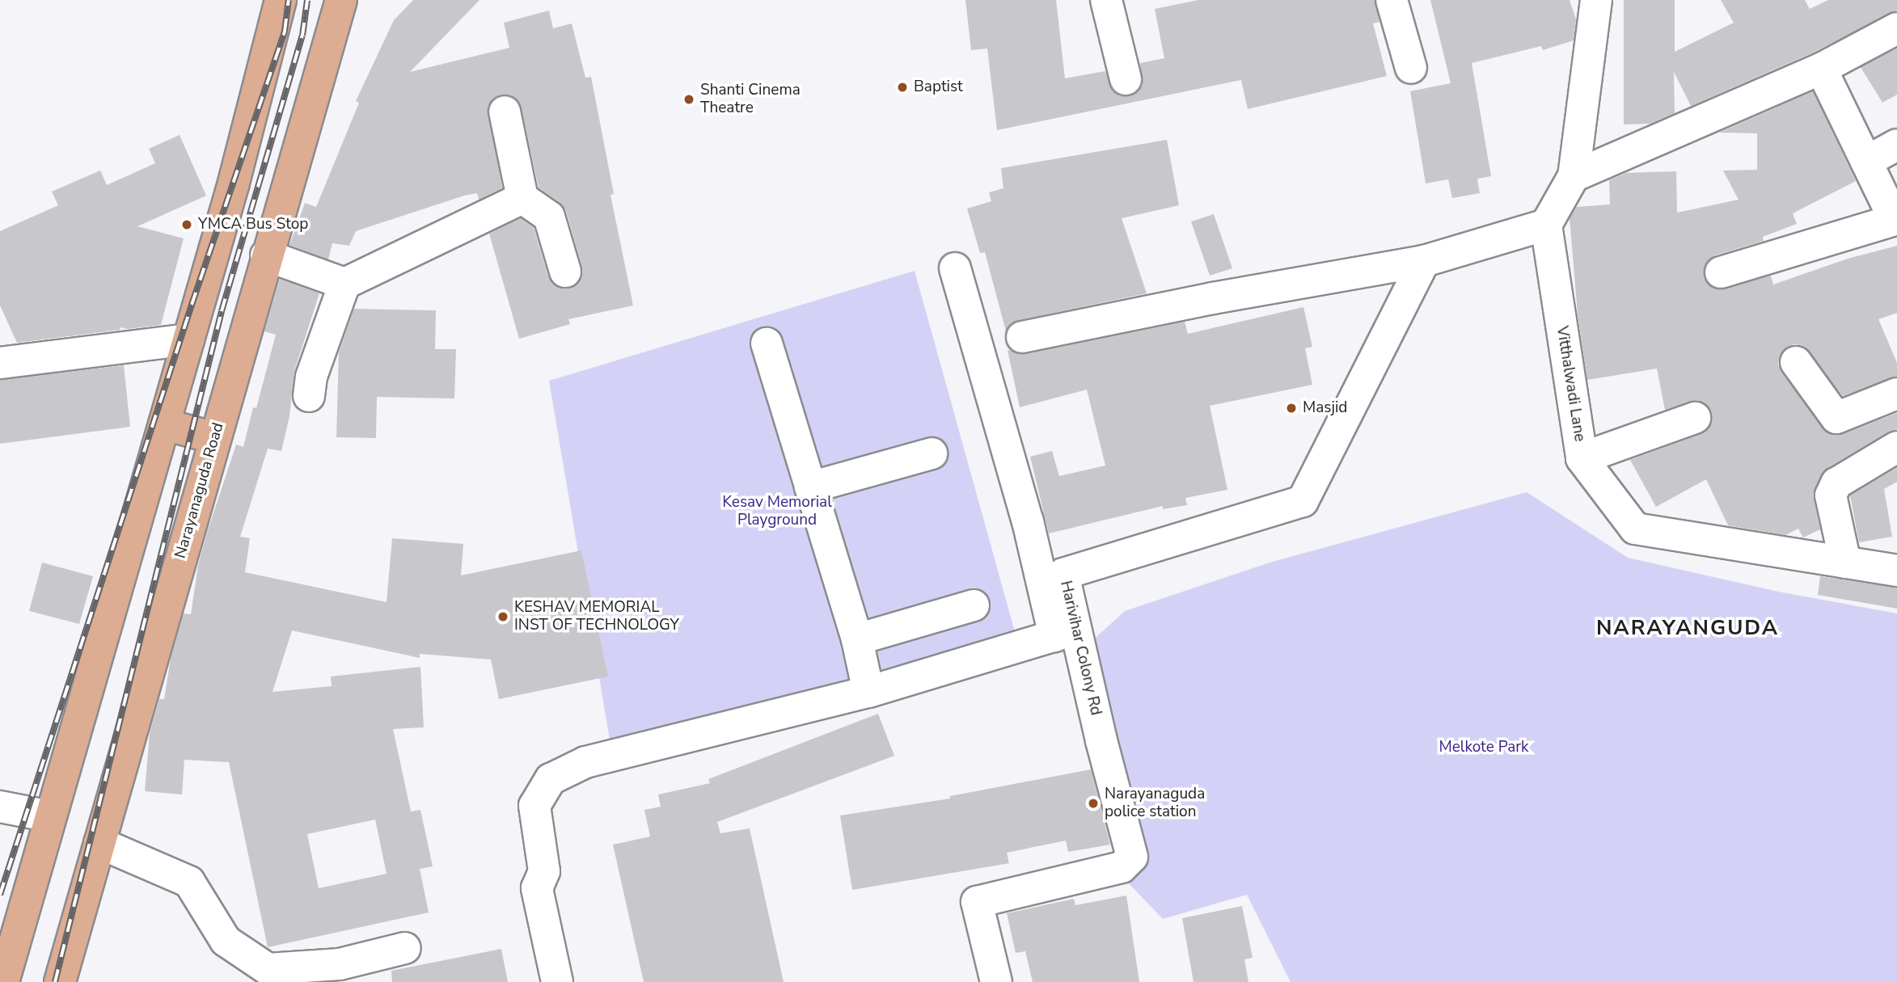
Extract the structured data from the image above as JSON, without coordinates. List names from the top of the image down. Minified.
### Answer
{"streets":{"main road":["Narayanaguda Road"],"street":["Vitthalwadi Lane","Harivihar Colony Rd"]},"districts":["NARAYANGUDA"],"parks":["Kesav Memorial Playground","Melkote Park"],"places":["Baptist","Shanti Cinema Theatre","YMCA Bus Stop","Masjid","KESHAV MEMORIAL INST OF TECHNOLOGY","Narayanaguda police station"]}
